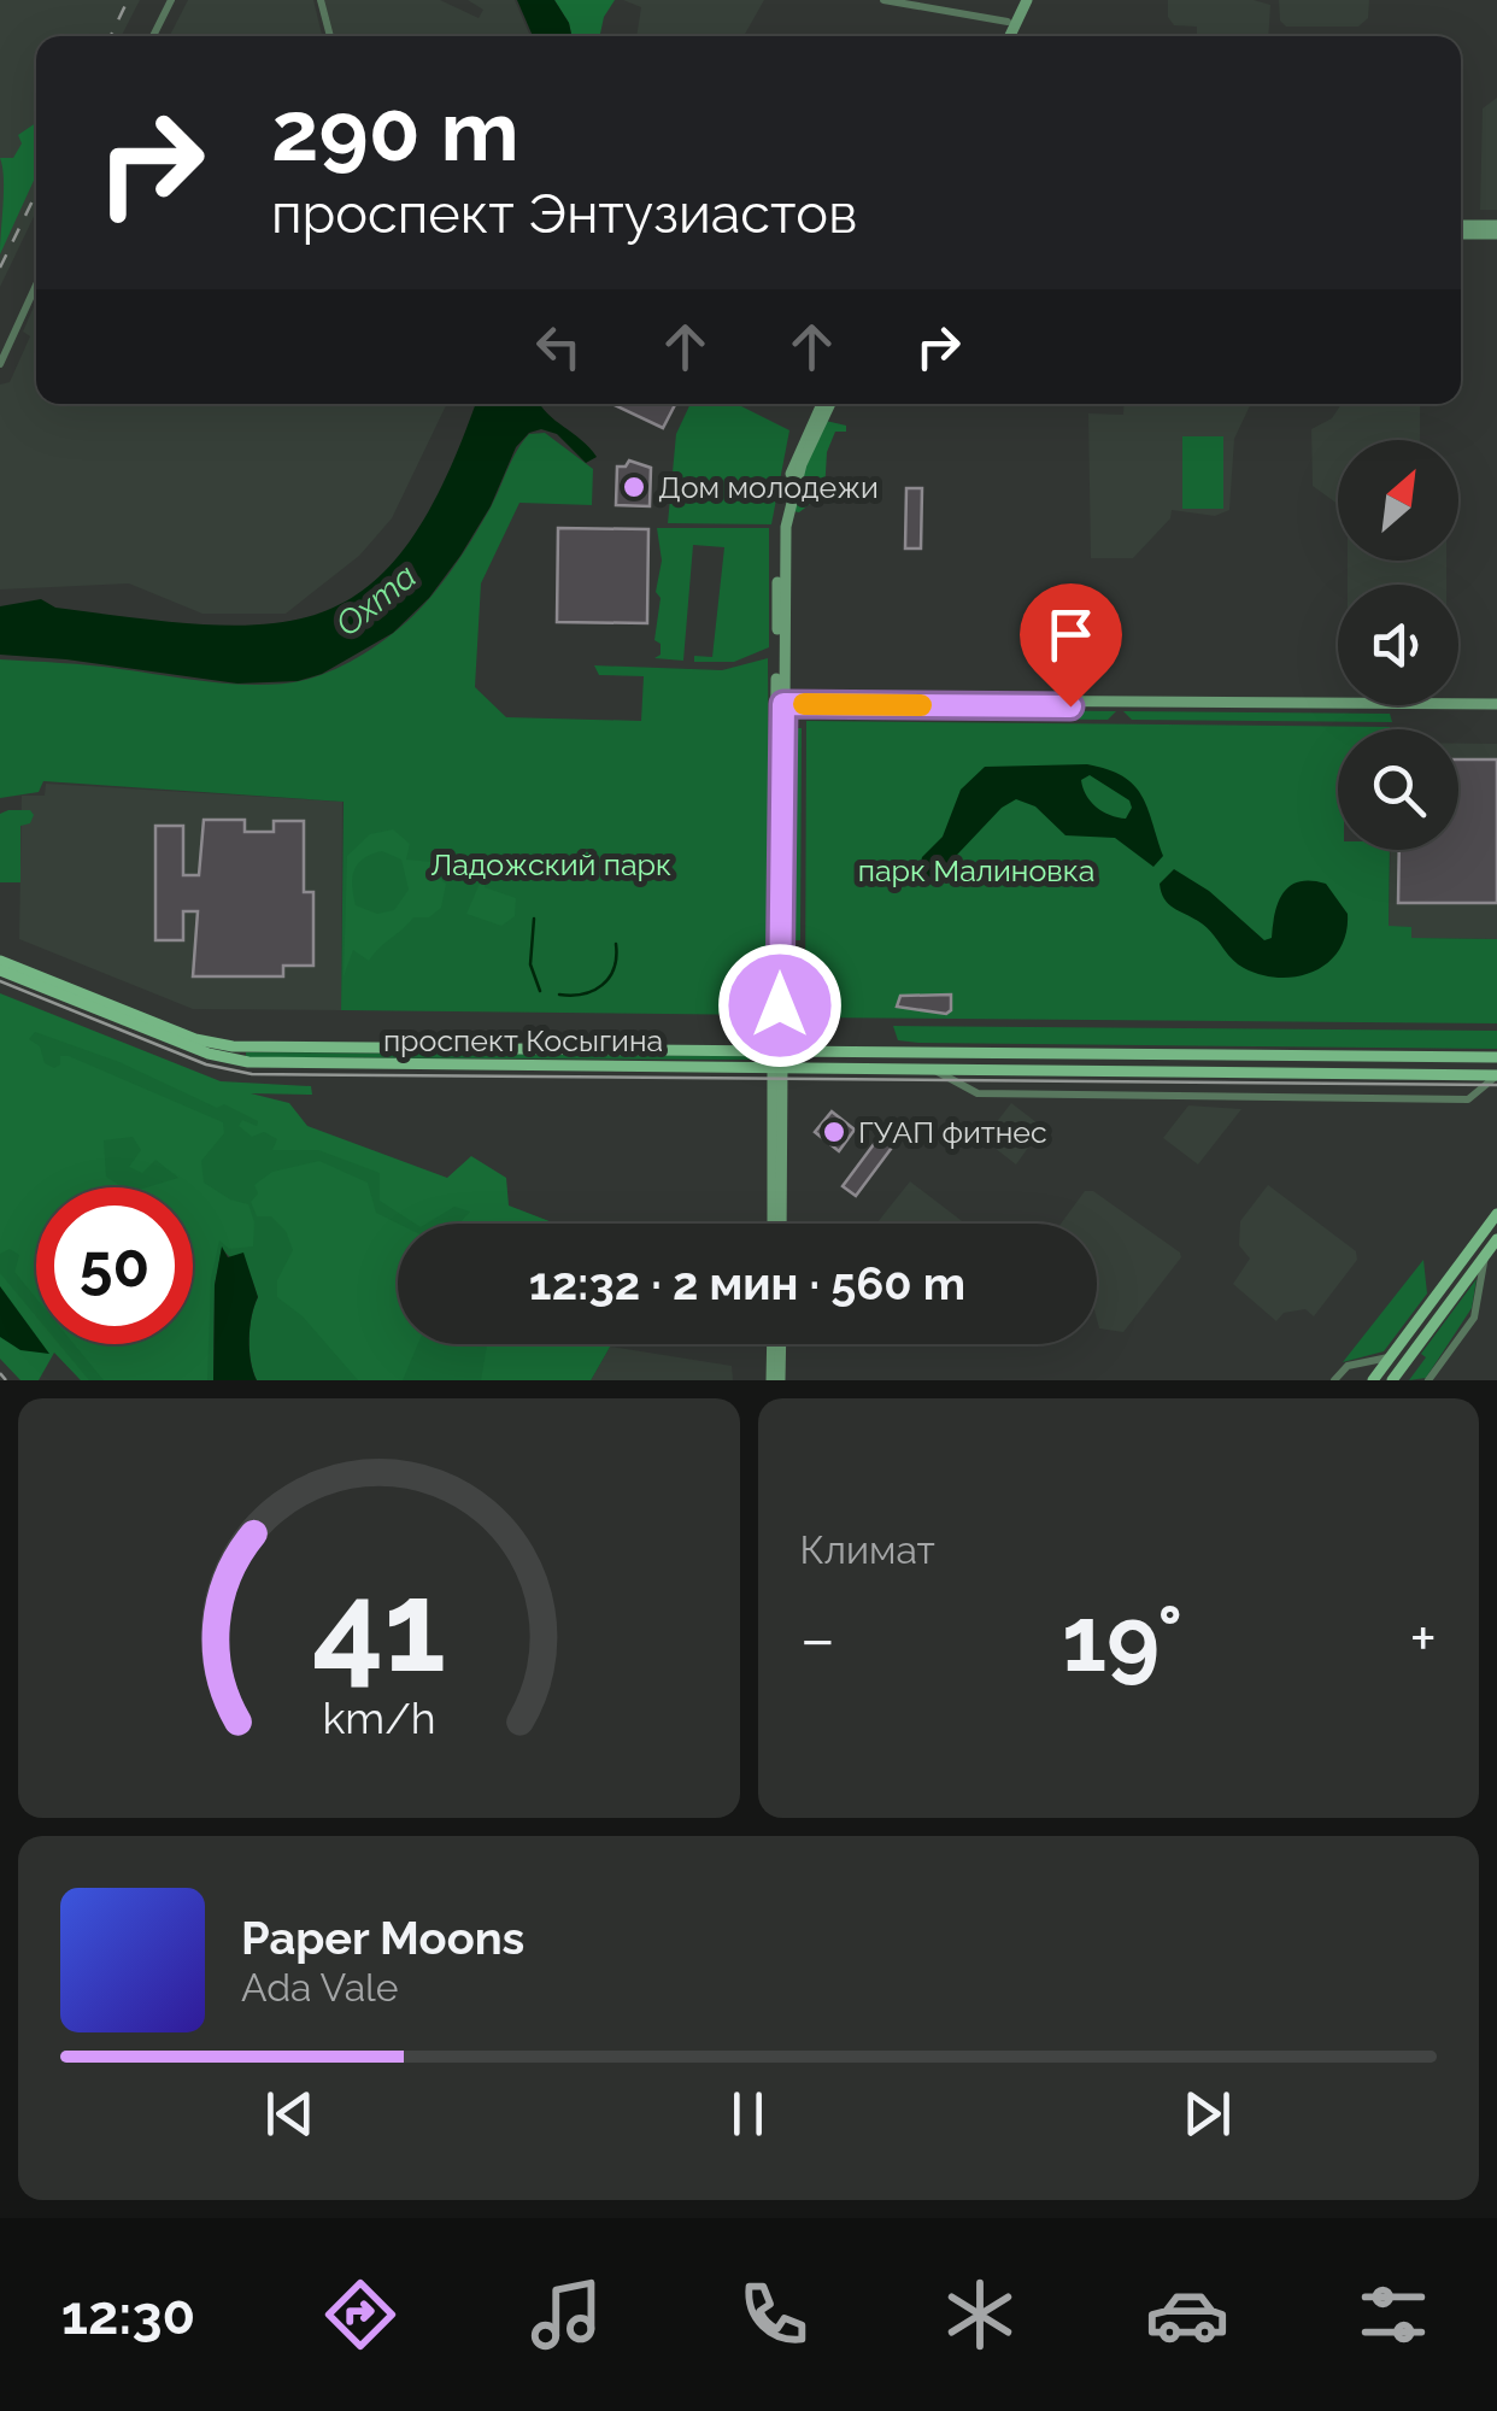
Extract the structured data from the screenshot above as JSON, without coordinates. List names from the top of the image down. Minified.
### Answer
{"streets":{"main road":["проспект Косыгина"]},"water":["Охта"],"parks":["Ладожский парк","парк Малиновка"],"places":["Дом молодежи","ГУАП фитнес"],"north":"top right","page":{"turn":["290 m","проспект Энтузиастов"],"limit":"50","trip":"12:32 · 2 мин · 560 m","tile":"Климат","heat":["−","19°","+"],"song":["Paper Moons","Ada Vale"],"tabs":"12:30","gauge":["41","km/h"]}}
